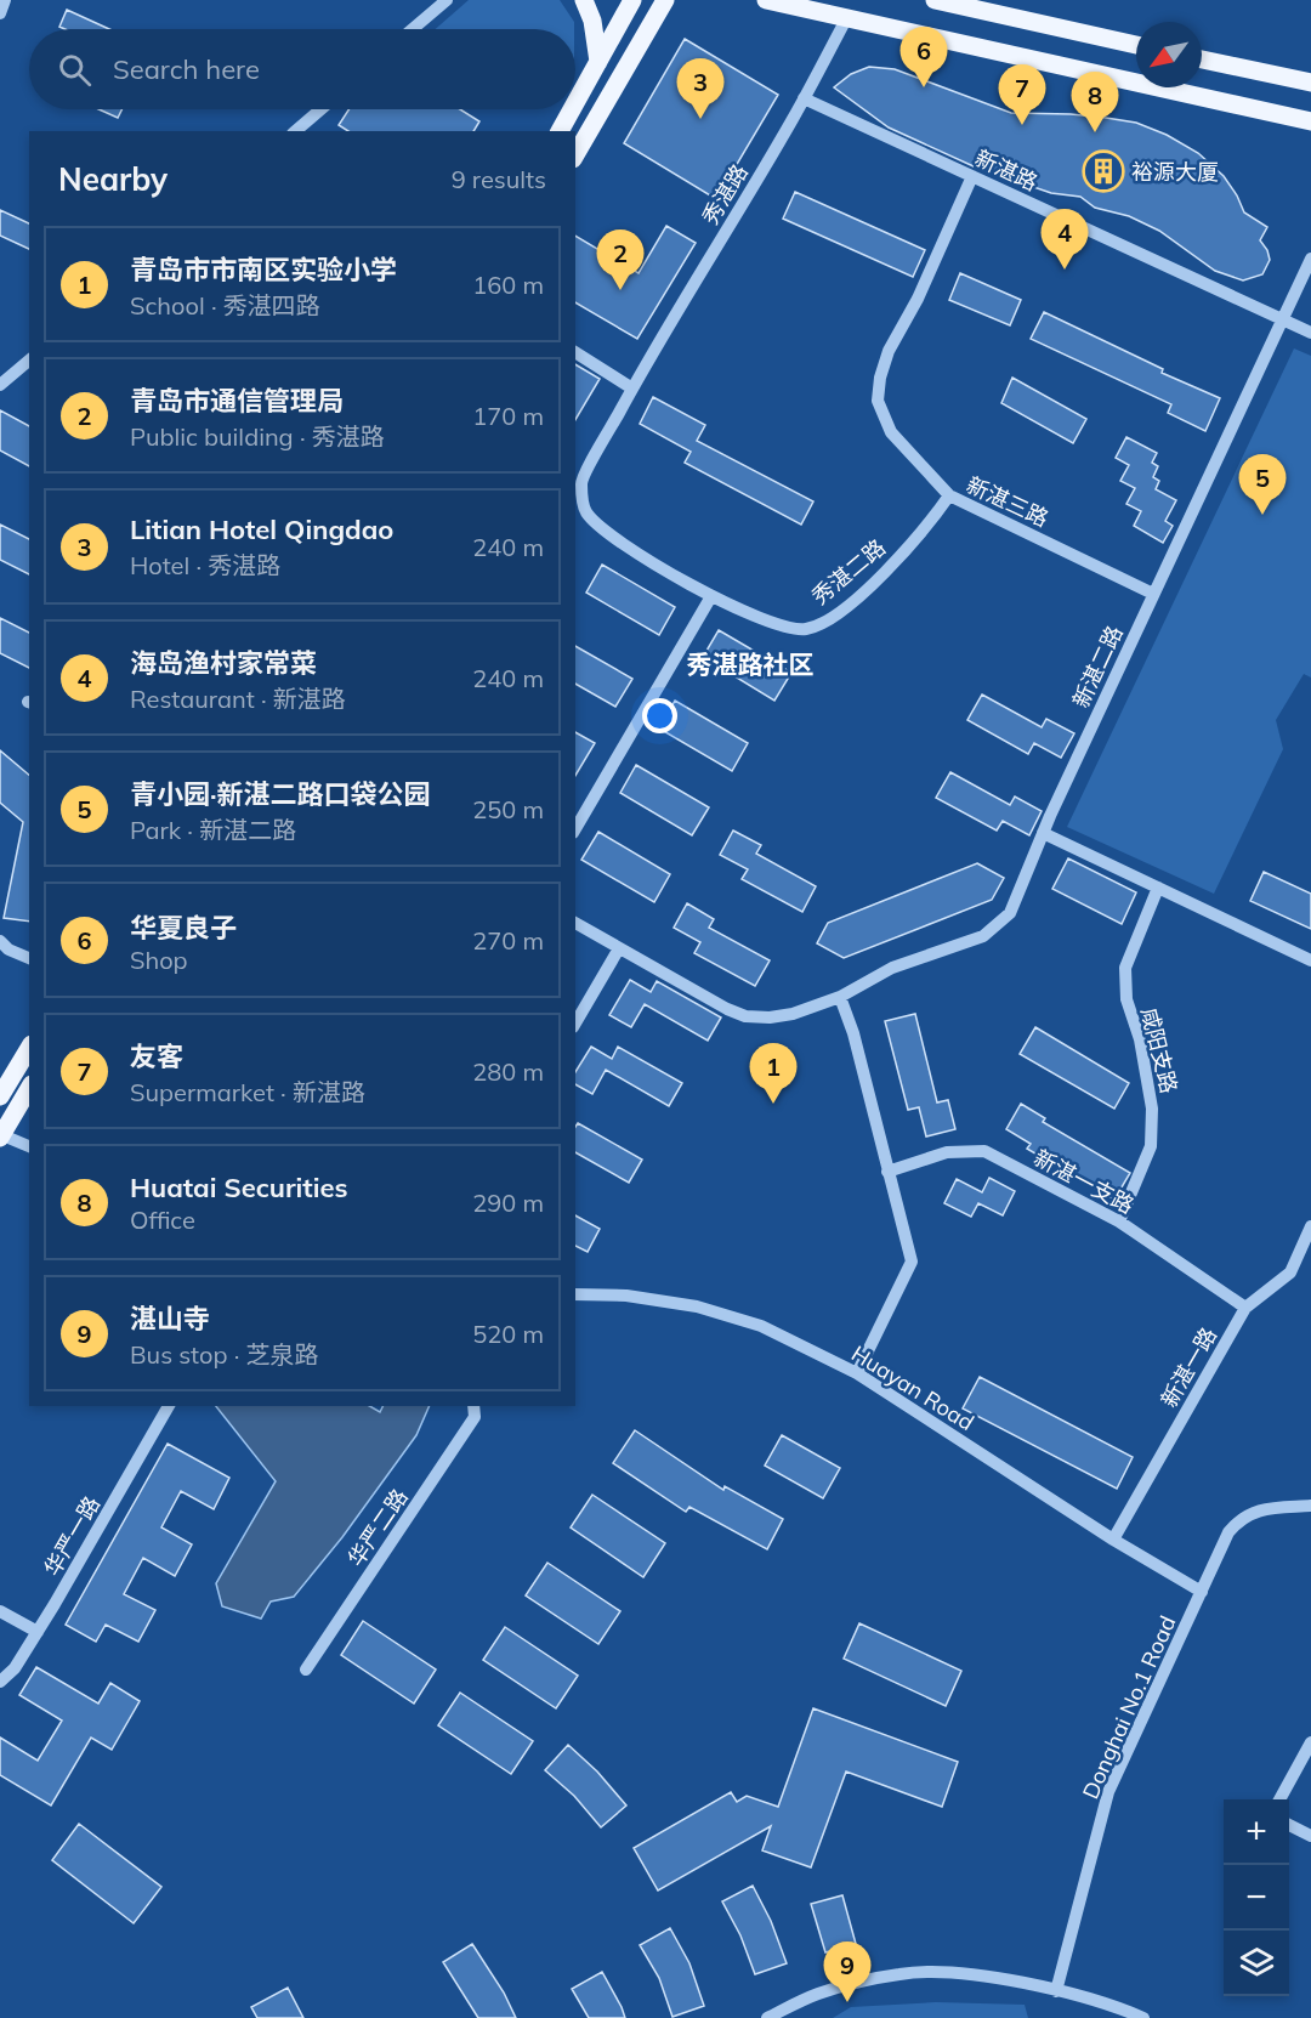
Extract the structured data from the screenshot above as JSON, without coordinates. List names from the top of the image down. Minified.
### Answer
{"streets":{"street":["新湛路","秀湛路","新湛三路","秀湛二路","新湛二路","咸阳支路","新湛一支路","新湛一路","Huayan Road","华严二路","华严一路","Donghai No.1 Road"]},"crossings":[["新湛路","秀湛路"],["新湛路","新湛三路"],["新湛路","新湛二路"],["秀湛路","秀湛二路"],["新湛三路","秀湛二路"],["新湛三路","新湛二路"],["咸阳支路","新湛一支路"],["新湛一支路","新湛一路"],["新湛一路","Huayan Road"],["Huayan Road","Donghai No.1 Road"]],"districts":["秀湛路社区"],"places":{"building":["裕源大厦"]},"north":"bottom left","page":{"pins":["6","3","7","8","4","2","5","1","9"],"search":"Search here","heading":["Nearby","9 results"],"list":[{"mark":"1","name":"青岛市市南区实验小学","note":"School · 秀湛四路","value":"160 m"},{"mark":"2","name":"青岛市通信管理局","note":"Public building · 秀湛路","value":"170 m"},{"mark":"3","name":"Litian Hotel Qingdao","note":"Hotel · 秀湛路","value":"240 m"},{"mark":"4","name":"海岛渔村家常菜","note":"Restaurant · 新湛路","value":"240 m"},{"mark":"5","name":"青小园·新湛二路口袋公园","note":"Park · 新湛二路","value":"250 m"},{"mark":"6","name":"华夏良子","note":"Shop","value":"270 m"},{"mark":"7","name":"友客","note":"Supermarket · 新湛路","value":"280 m"},{"mark":"8","name":"Huatai Securities","note":"Office","value":"290 m"},{"mark":"9","name":"湛山寺","note":"Bus stop · 芝泉路","value":"520 m"}],"map_buttons":["+","−"]}}
